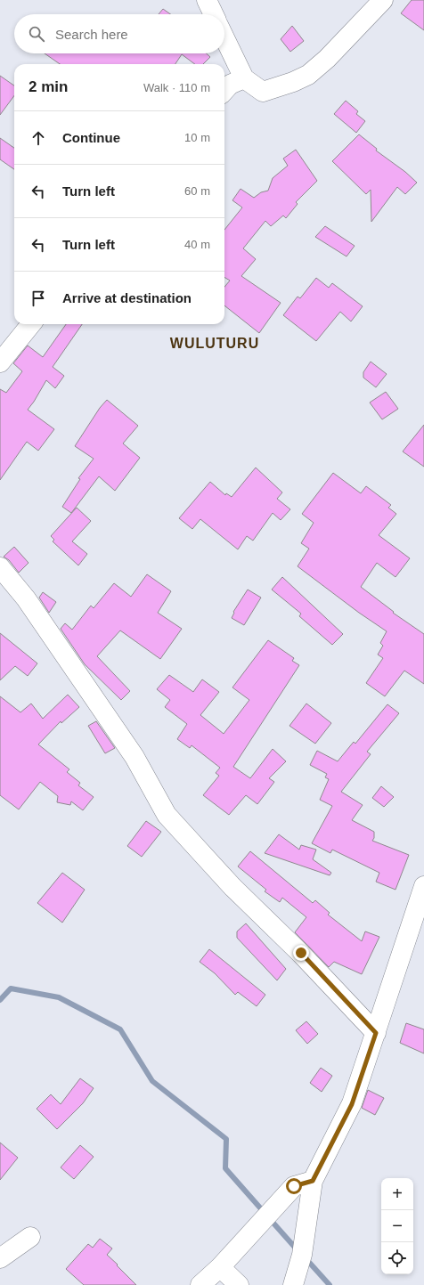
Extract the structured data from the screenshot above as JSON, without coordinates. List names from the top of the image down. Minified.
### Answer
{"districts":["WULUTURU"],"page":{"search":"Search here","heading":["2 min","Walk · 110 m"],"list":[["Continue","10 m"],["Turn left","60 m"],["Turn left","40 m"],"Arrive at destination"],"map_buttons":["+","−"]}}
